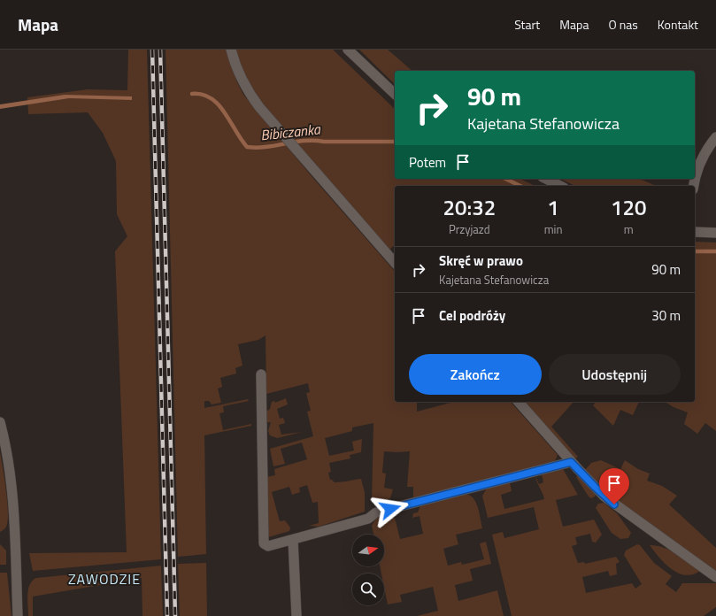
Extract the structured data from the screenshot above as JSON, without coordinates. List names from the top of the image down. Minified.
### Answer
{"districts":["ZAWODZIE"],"water":["Bibiczanka"],"north":"right","page":{"header":"Mapa","nav":["Start","Mapa","O nas","Kontakt"],"turn":["90 m","Kajetana Stefanowicza"],"then":"Potem","eta":["20:32","Przyjazd","1","min","120","m"],"list":[{"name":"Skręć w prawo","note":"Kajetana Stefanowicza","value":"90 m"},{"name":"Cel podróży","value":"30 m"}],"buttons":["Zakończ","Udostępnij"]}}
